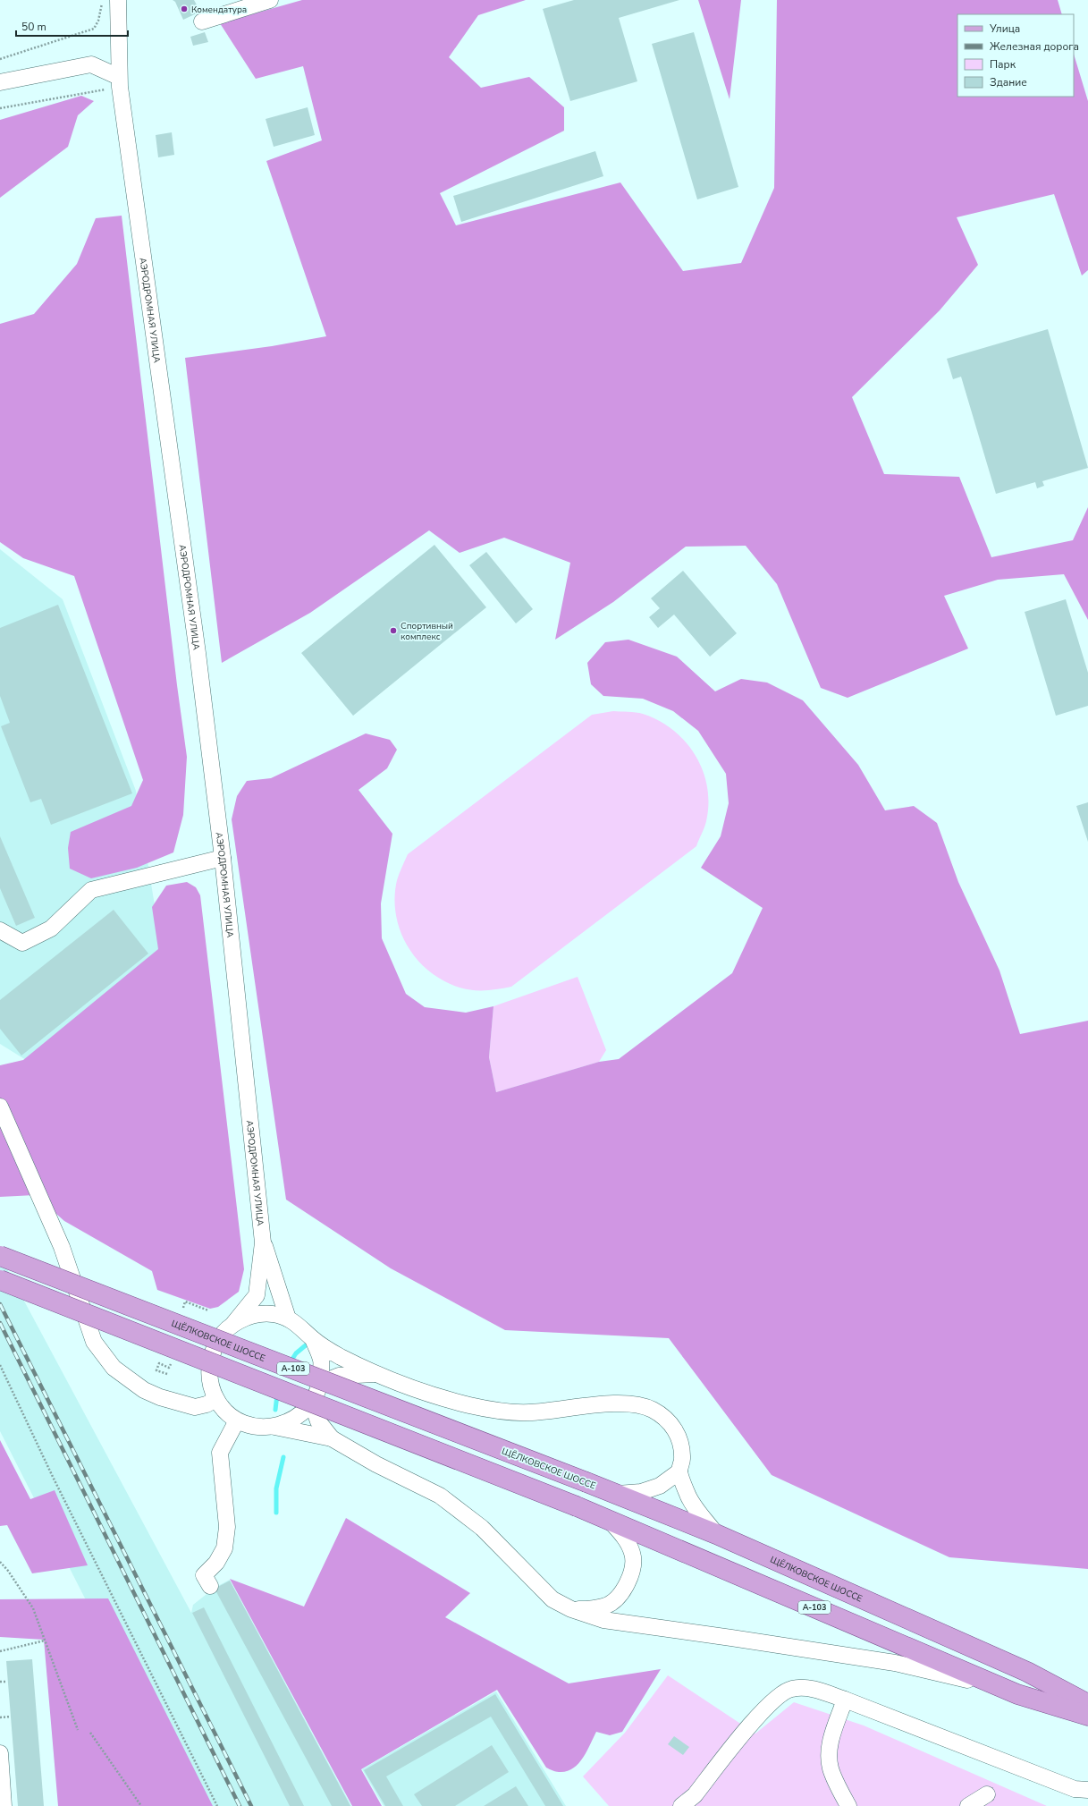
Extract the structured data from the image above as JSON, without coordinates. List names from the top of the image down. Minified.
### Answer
{"streets":{"main road":["ЩЁЛКОВСКОЕ ШОССЕ","А-103"],"street":["АЭРОДРОМНАЯ УЛИЦА"]},"places":["Комендатура","Спортивный комплекс"],"legend":["Улица","Железная дорога","Парк","Здание"],"scale_bar":"50 m"}
